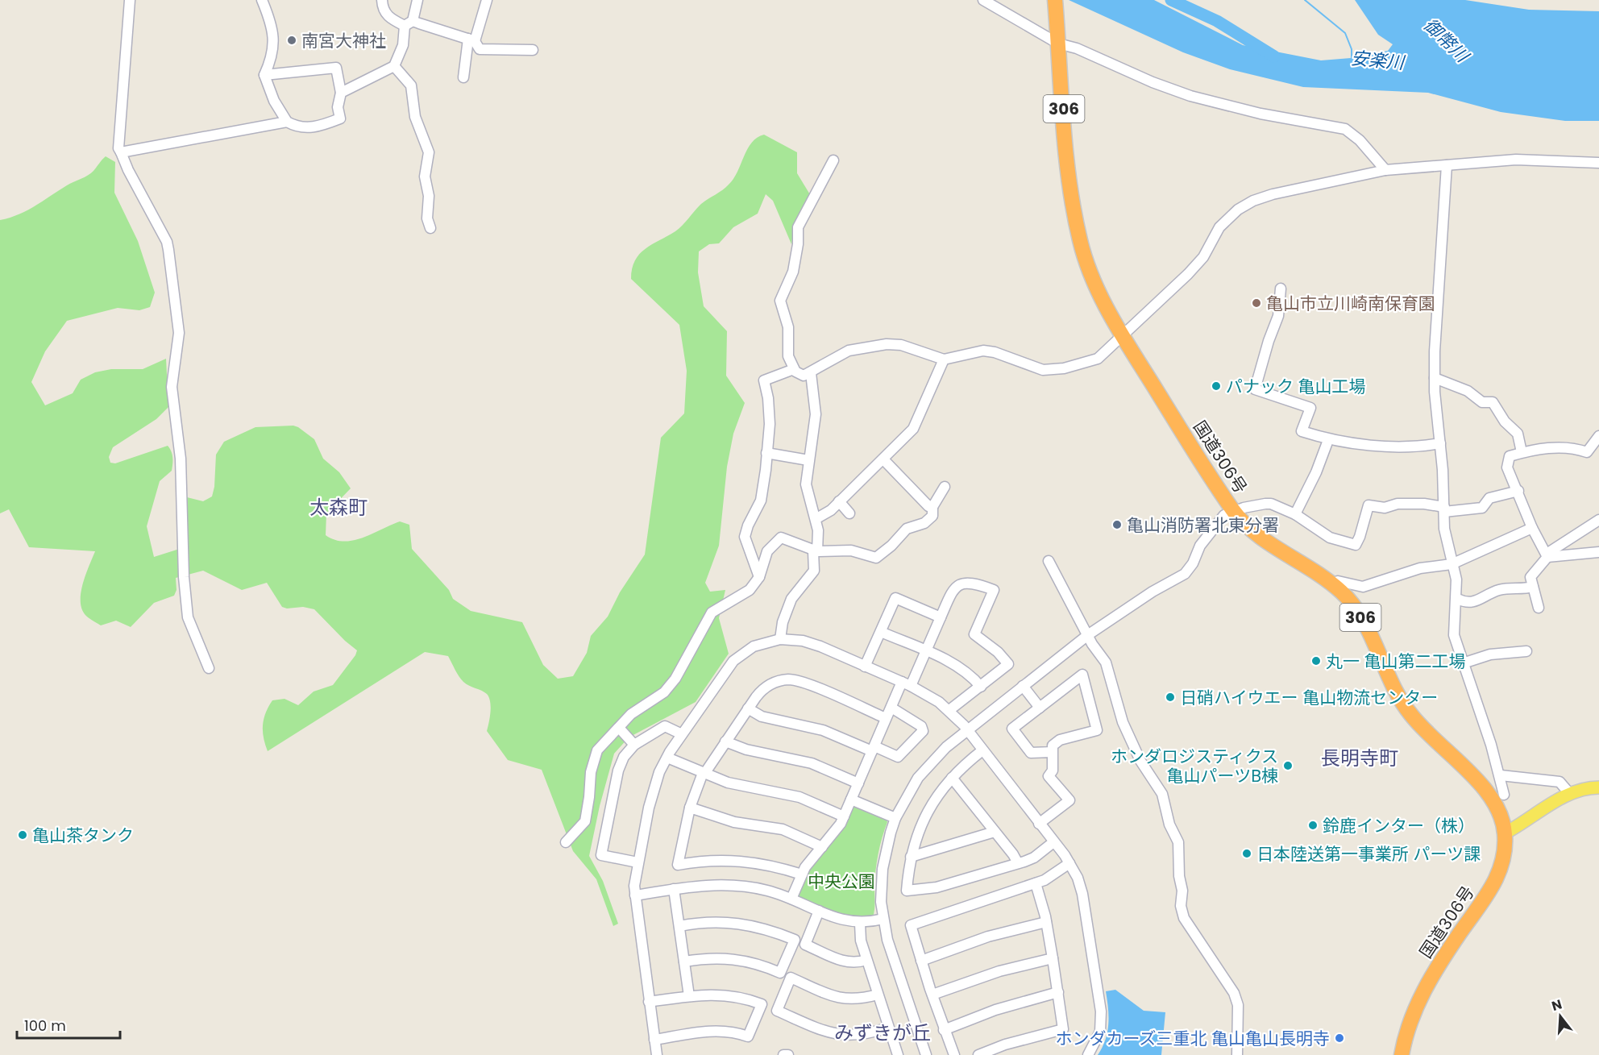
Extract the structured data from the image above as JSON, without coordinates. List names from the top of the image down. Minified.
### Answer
{"streets":{"highway":["306","国道306号"]},"districts":["太森町","長明寺町","みずきが丘"],"water":["御幣川","安楽川"],"parks":["中央公園"],"places":["南宮大神社","亀山市立川崎南保育園","パナック 亀山工場","亀山消防署北東分署","丸一 亀山第二工場","日硝ハイウエー 亀山物流センター","ホンダロジスティクス 亀山パーツB棟","鈴鹿インター（株）","亀山茶タンク","日本陸送第一事業所 パーツ課","ホンダカーズ三重北 亀山亀山長明寺"],"scale_bar":"100 m","north":"top"}
